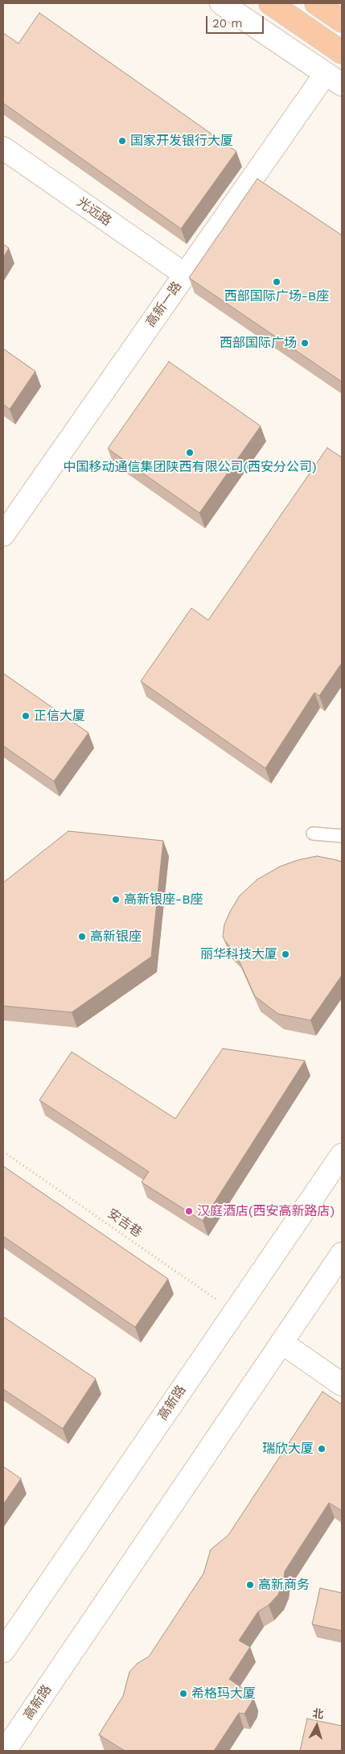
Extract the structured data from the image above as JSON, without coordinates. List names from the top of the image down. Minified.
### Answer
{"streets":{"main road":["光远路","高新一路","高新路"],"path":["安吉巷"]},"crossings":[["光远路","高新一路"],["安吉巷","高新路"]],"places":["国家开发银行大厦","西部国际广场-B座","西部国际广场","中国移动通信集团陕西有限公司(西安分公司)","正信大厦","高新银座-B座","高新银座","丽华科技大厦","汉庭酒店(西安高新路店)","瑞欣大厦","高新商务","希格玛大厦"],"scale_bar":"20 m","north":"top"}
